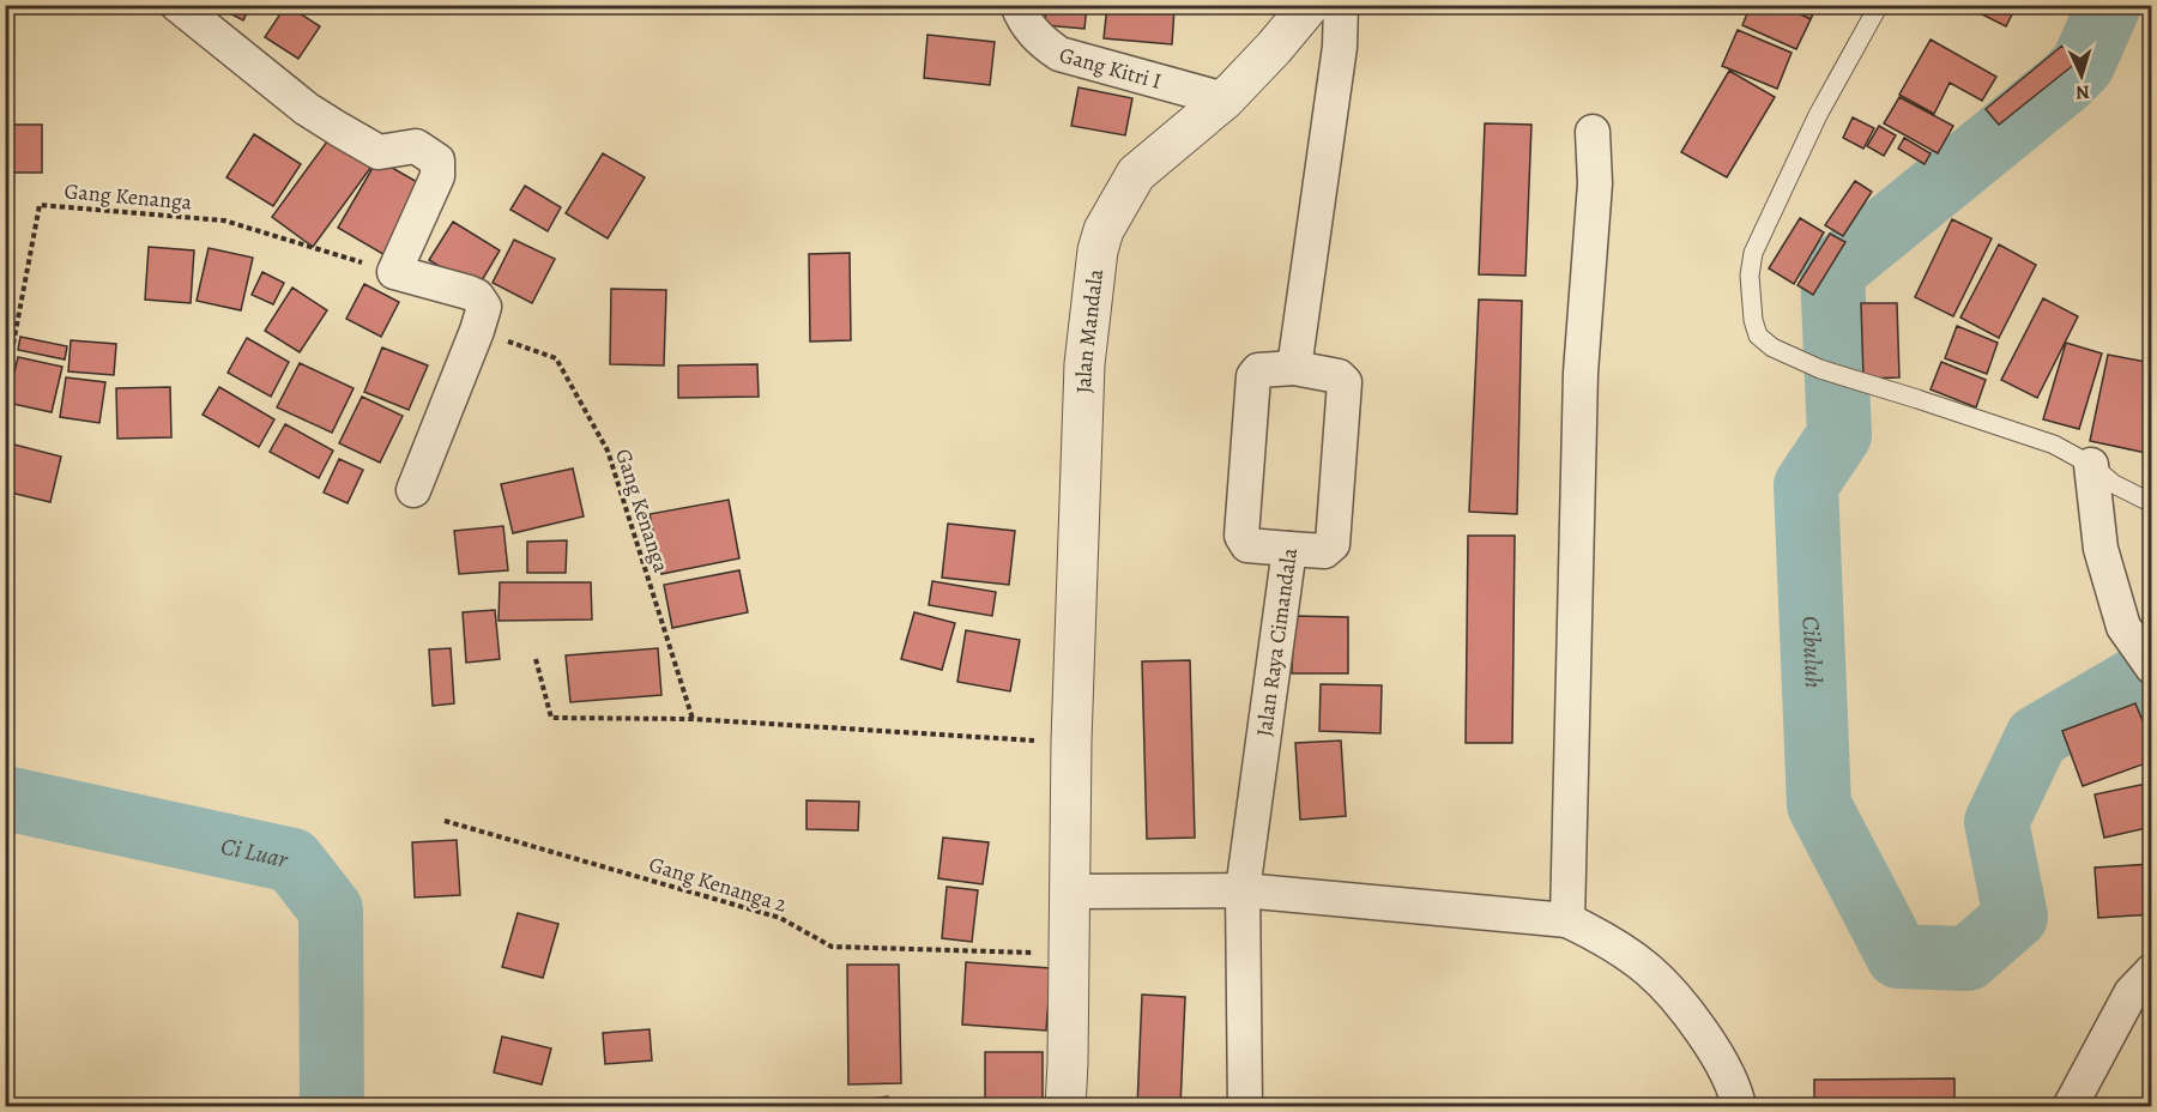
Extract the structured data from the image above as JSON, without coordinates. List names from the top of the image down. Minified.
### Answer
{"streets":{"street":["Gang Kitri I","Jalan Mandala","Jalan Raya Cimandala"],"path":["Gang Kenanga","Gang Kenanga 2"]},"crossings":[["Gang Kitri I","Jalan Mandala"]],"water":["Cibuluh","Ci Luar"],"north":"bottom"}
